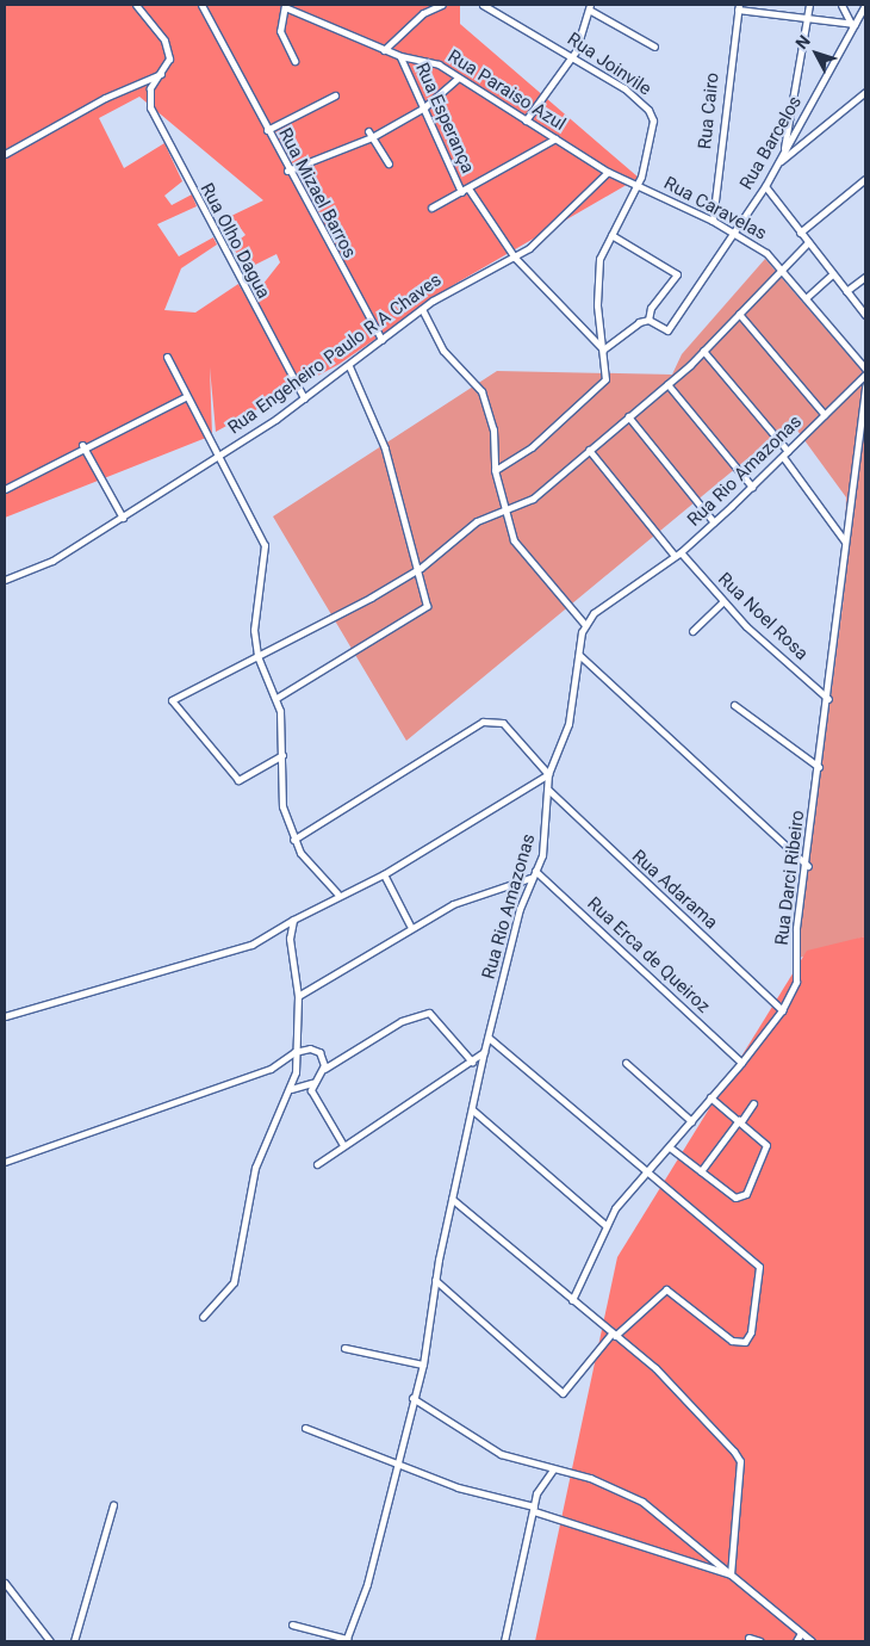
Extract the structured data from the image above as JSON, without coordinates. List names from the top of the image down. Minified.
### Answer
{"streets":{"street":["Rua Joinvile","Rua Paraiso Azul","Rua Cairo","Rua Esperança","Rua Barcelos","Rua Mizael Barros","Rua Caravelas","Rua Olho Dagua","Rua Engeheiro Paulo R A Chaves","Rua Rio Amazonas","Rua Noel Rosa","Rua Darci Ribeiro","Rua Adarama","Rua Erca de Queiroz"]},"crossings":[["Rua Joinvile","Rua Caravelas"],["Rua Paraiso Azul","Rua Esperança"],["Rua Paraiso Azul","Rua Caravelas"],["Rua Paraiso Azul","Rua Engeheiro Paulo R A Chaves"],["Rua Cairo","Rua Caravelas"],["Rua Esperança","Rua Engeheiro Paulo R A Chaves"],["Rua Barcelos","Rua Caravelas"],["Rua Mizael Barros","Rua Engeheiro Paulo R A Chaves"],["Rua Caravelas","Rua Engeheiro Paulo R A Chaves"],["Rua Olho Dagua","Rua Engeheiro Paulo R A Chaves"],["Rua Rio Amazonas","Rua Noel Rosa"],["Rua Rio Amazonas","Rua Adarama"],["Rua Rio Amazonas","Rua Erca de Queiroz"],["Rua Noel Rosa","Rua Darci Ribeiro"],["Rua Darci Ribeiro","Rua Adarama"],["Rua Darci Ribeiro","Rua Erca de Queiroz"]],"north":"top left"}
